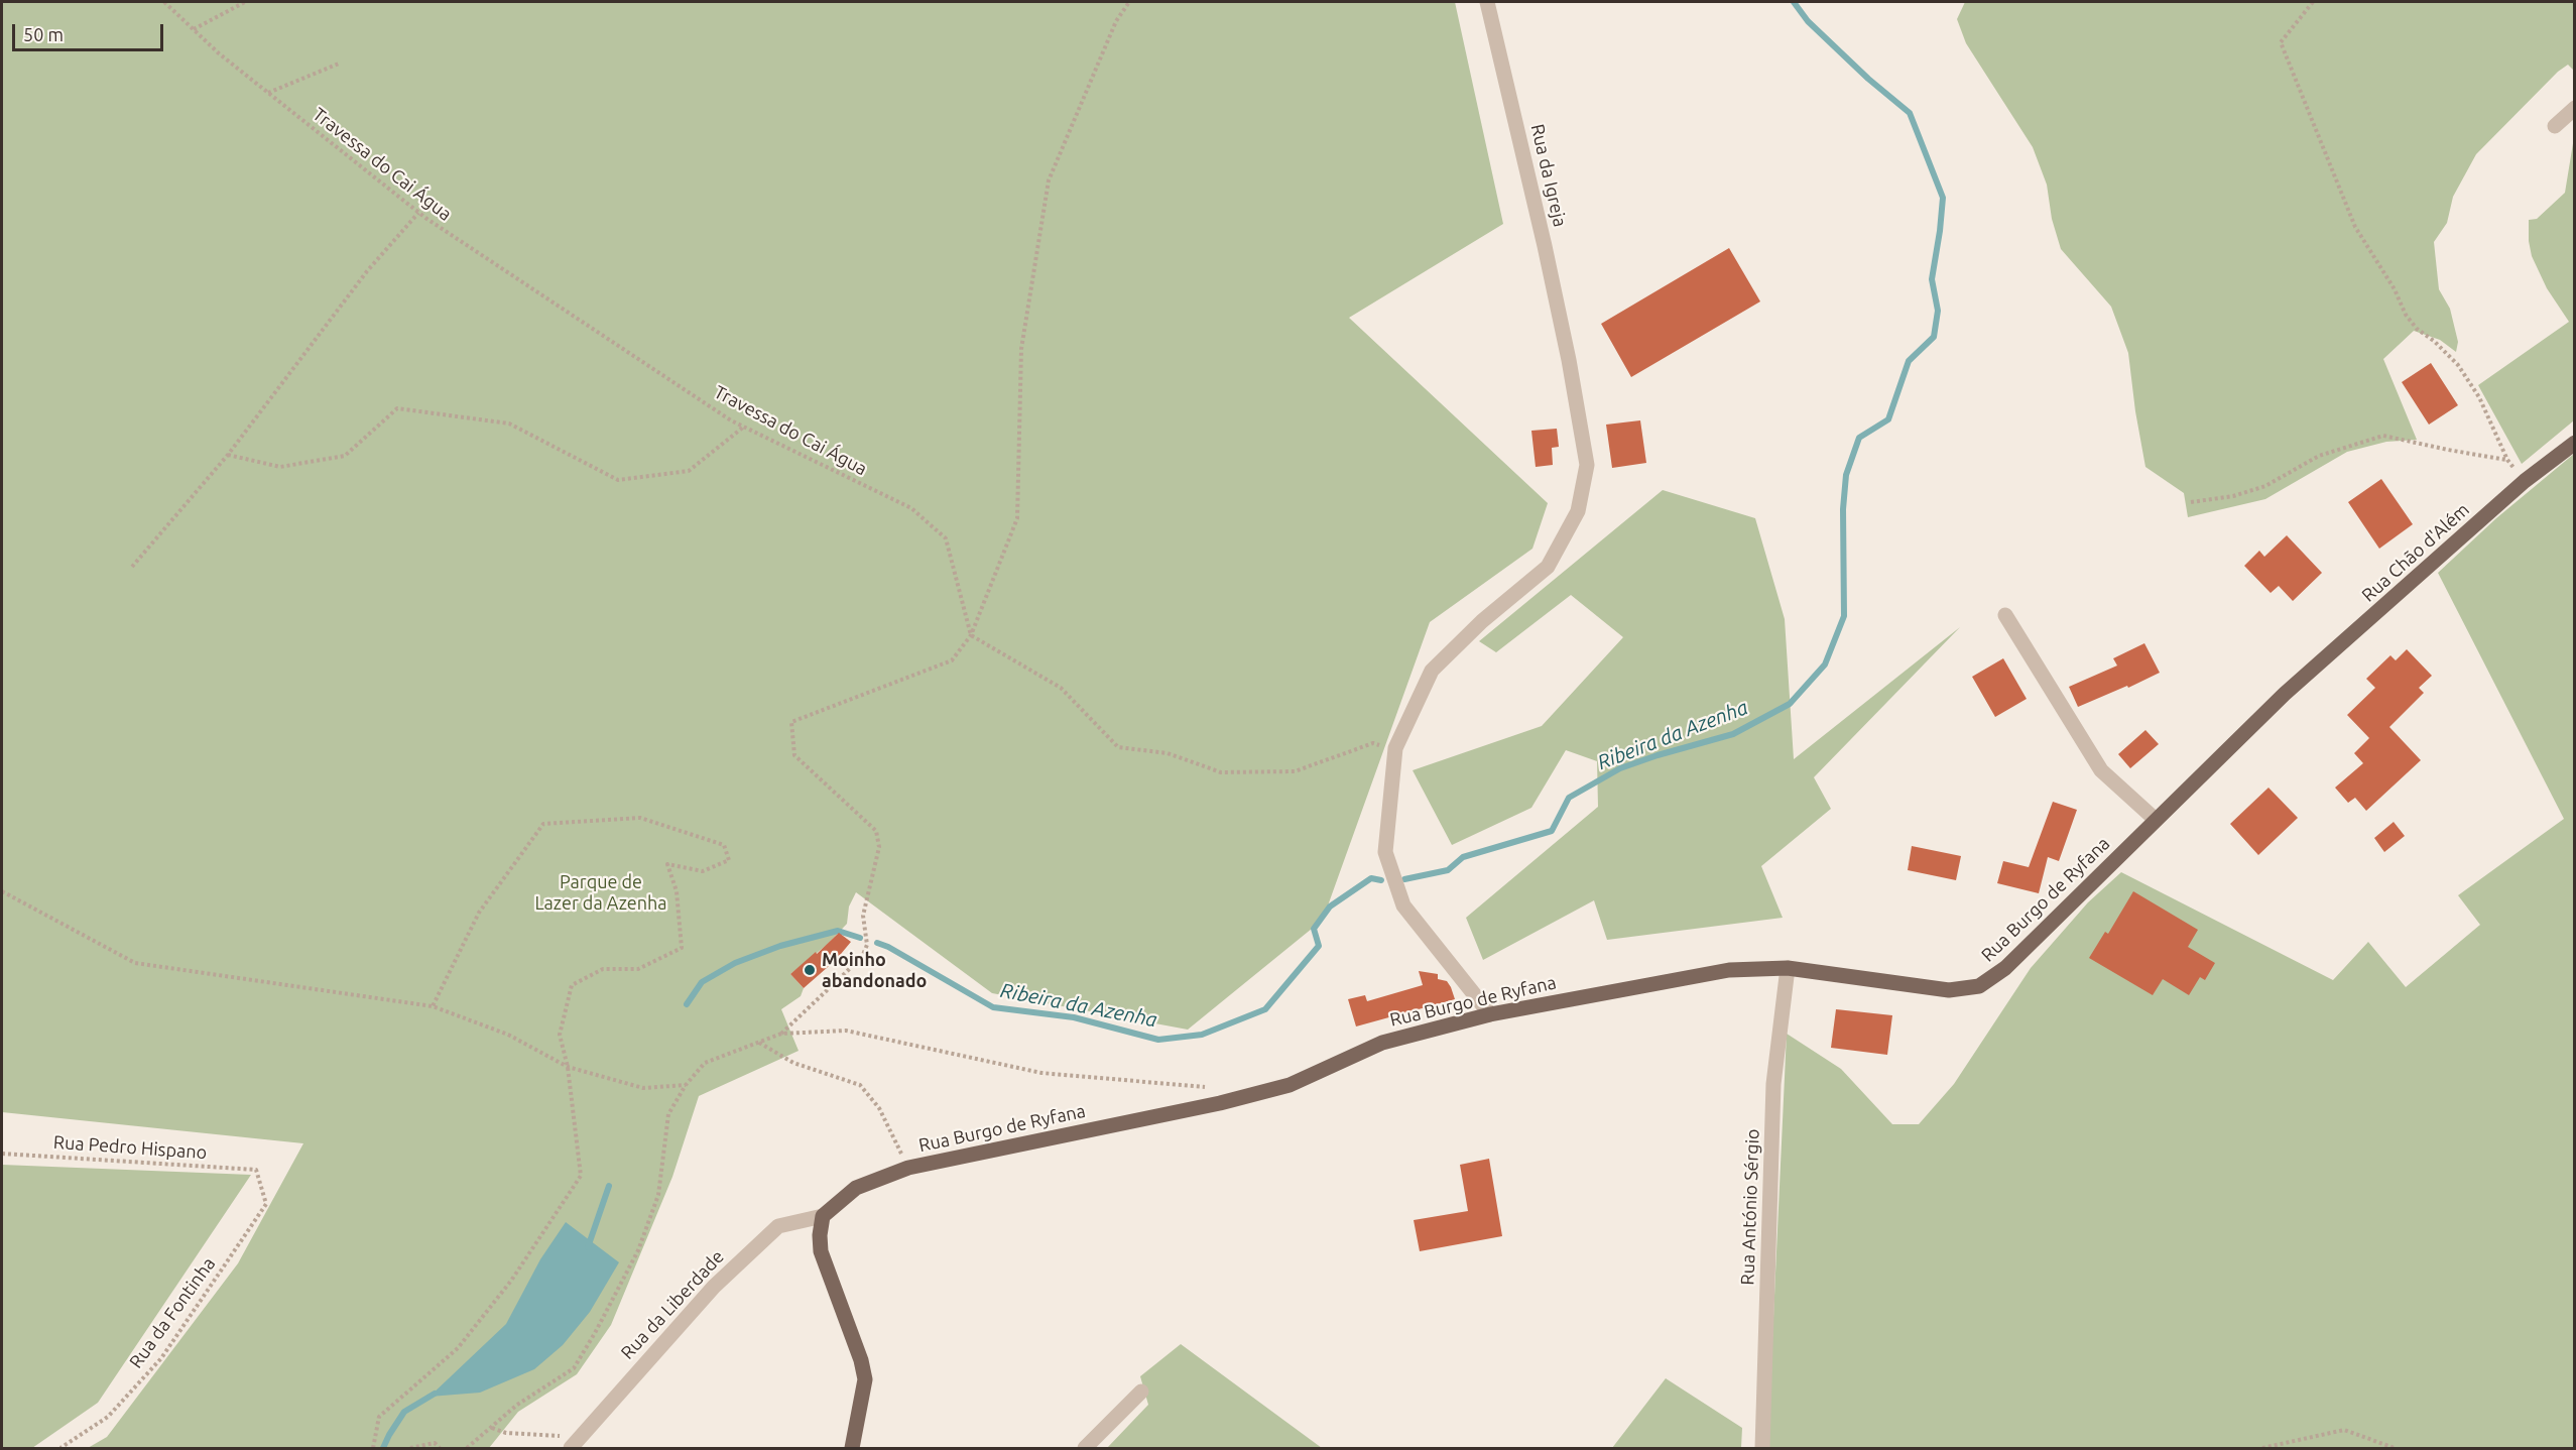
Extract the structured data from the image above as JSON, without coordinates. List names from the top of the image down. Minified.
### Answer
{"streets":{"main road":["Rua Chão d'Além","Rua Burgo de Ryfana"],"street":["Rua da Igreja","Rua António Sérgio","Rua da Liberdade"],"path":["Travessa do Cai Água","Rua Pedro Hispano","Rua da Fontinha"]},"crossings":[["Rua da Igreja","Rua Burgo de Ryfana"],["Rua Chão d'Além","Rua Burgo de Ryfana"],["Rua Burgo de Ryfana","Rua António Sérgio"],["Rua Burgo de Ryfana","Rua da Liberdade"],["Rua Pedro Hispano","Rua da Fontinha"]],"water":["Ribeira da Azenha"],"parks":["Parque de Lazer da Azenha"],"places":["Moinho abandonado"],"scale_bar":"50 m"}
